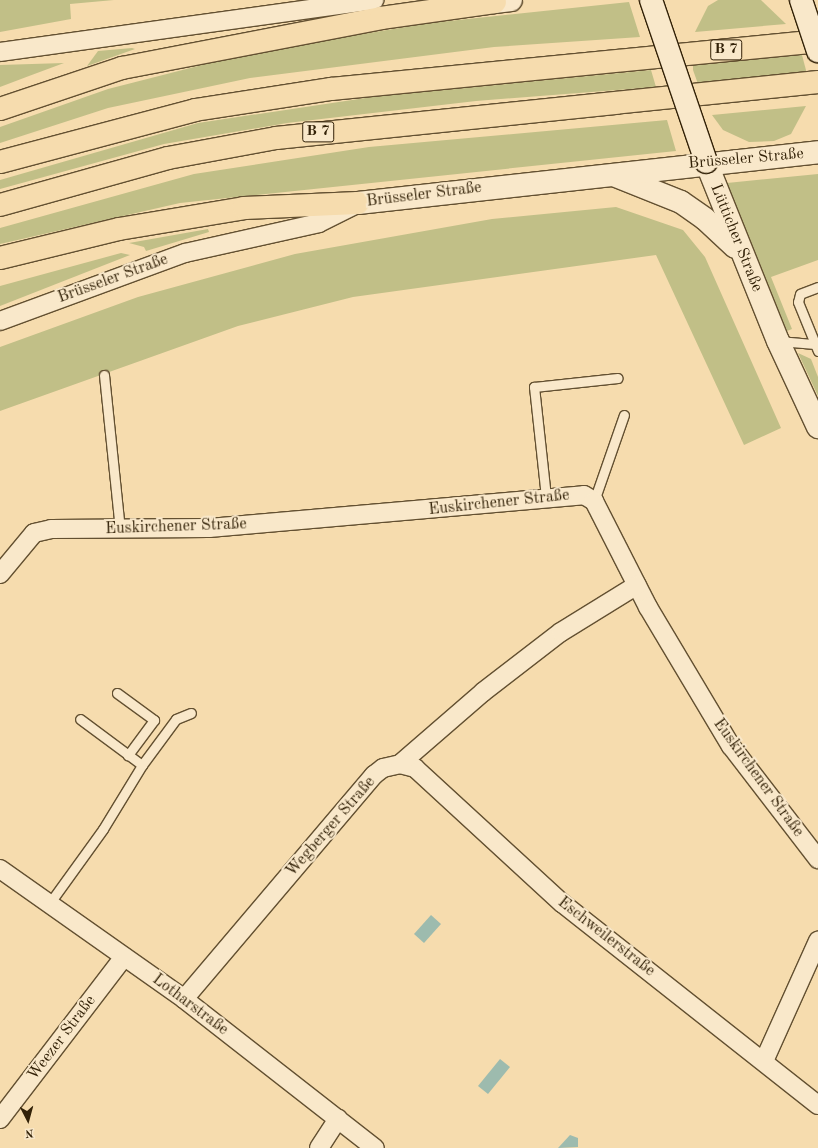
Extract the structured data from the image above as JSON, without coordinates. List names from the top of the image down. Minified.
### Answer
{"streets":{"highway":["B 7"],"main road":["Brüsseler Straße","Lütticher Straße"],"street":["Euskirchener Straße","Wegberger Straße","Eschweilerstraße","Lotharstraße","Weezer Straße"]},"crossings":[["Brüsseler Straße","Lütticher Straße"],["Euskirchener Straße","Wegberger Straße"],["Wegberger Straße","Eschweilerstraße"],["Wegberger Straße","Lotharstraße"],["Lotharstraße","Weezer Straße"]],"north":"bottom"}
